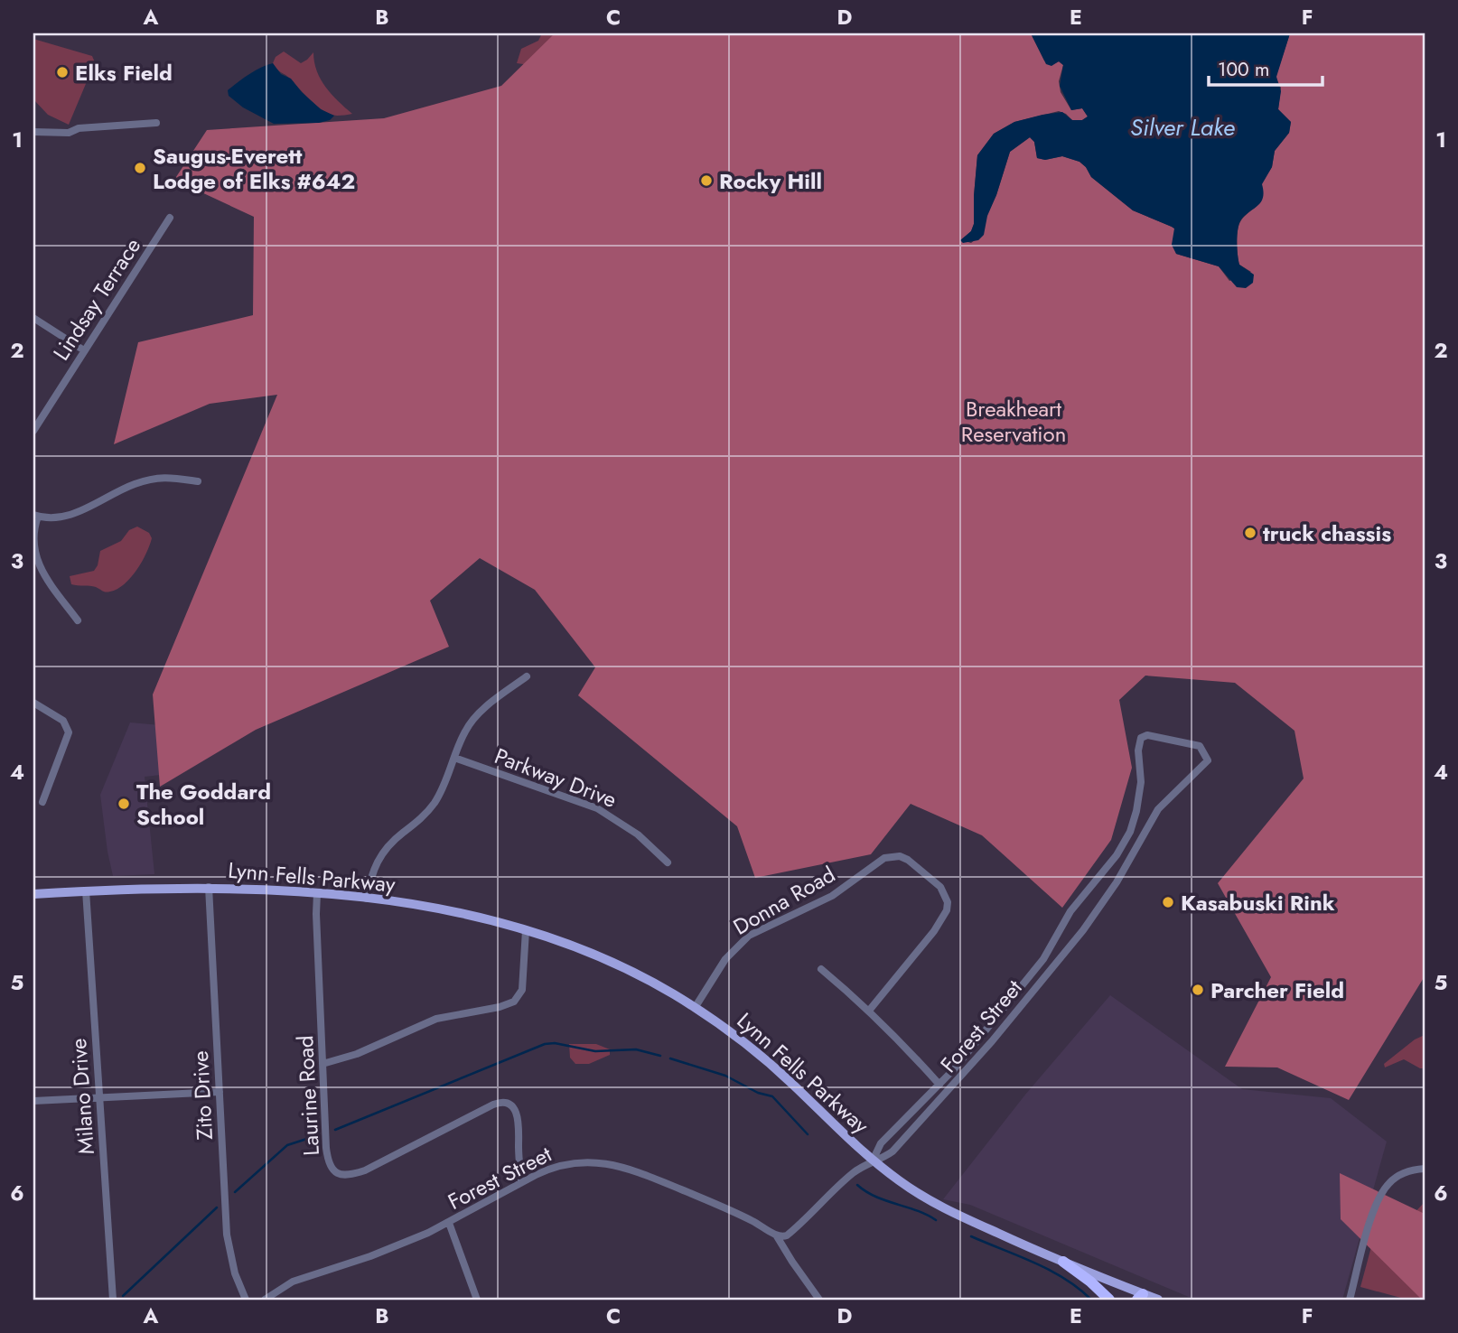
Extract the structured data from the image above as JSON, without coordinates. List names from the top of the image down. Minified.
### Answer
{"streets":{"main road":["Lynn Fells Parkway"],"street":["Lindsay Terrace","Parkway Drive","Donna Road","Forest Street","Zito Drive","Laurine Road","Milano Drive"]},"crossings":[["Lynn Fells Parkway","Donna Road"],["Lynn Fells Parkway","Forest Street"],["Lynn Fells Parkway","Zito Drive"],["Lynn Fells Parkway","Laurine Road"],["Lynn Fells Parkway","Milano Drive"],["Forest Street","Laurine Road"]],"water":["Silver Lake"],"parks":["Breakheart Reservation"],"places":["Elks Field","Saugus-Everett Lodge of Elks #642","Rocky Hill","truck chassis","The Goddard School","Kasabuski Rink","Parcher Field"],"scale_bar":"100 m","grid":{"columns":["A","B","C","D","E","F"],"rows":["1","2","3","4","5","6"]}}
